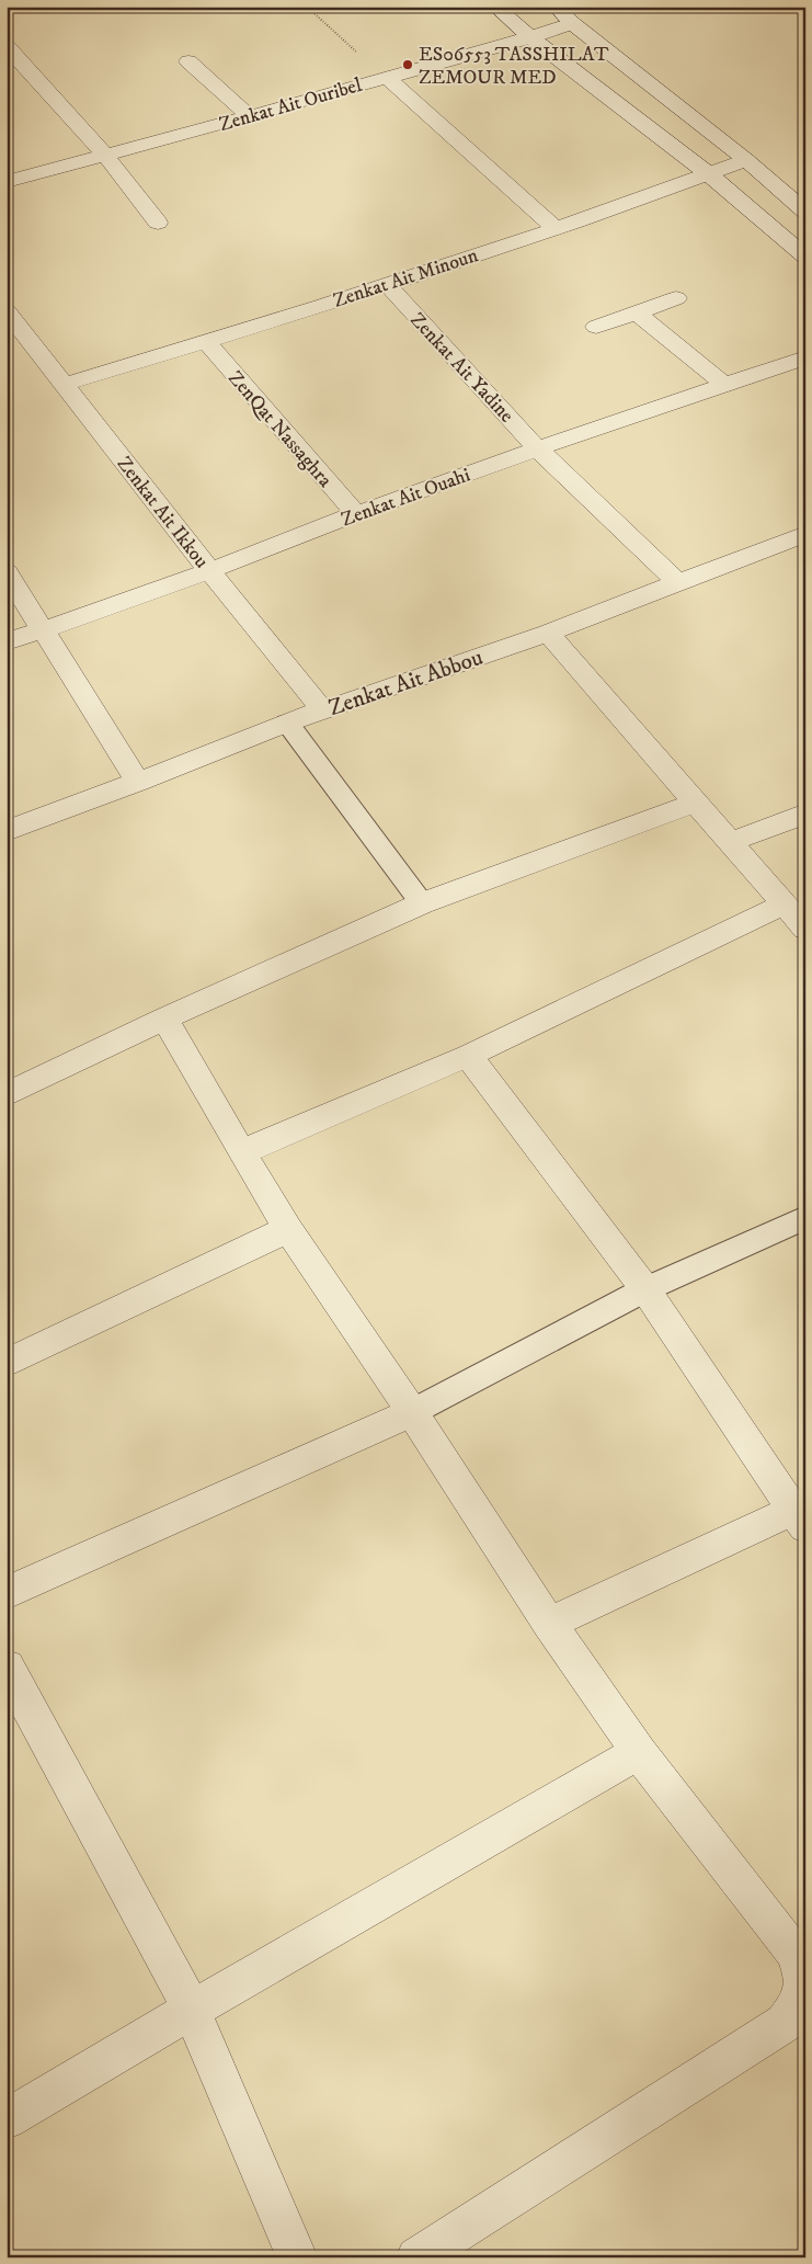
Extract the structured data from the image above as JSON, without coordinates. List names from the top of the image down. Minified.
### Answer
{"streets":{"street":["Zenkat Ait Ouribel","Zenkat Ait Minoun","Zenkat Ait Yadine","ZenQat Nassaghra","Zenkat Ait Ouahi","Zenkat Ait Ikkou","Zenkat Ait Abbou"]},"crossings":[["Zenkat Ait Minoun","Zenkat Ait Yadine"],["Zenkat Ait Minoun","ZenQat Nassaghra"],["Zenkat Ait Minoun","Zenkat Ait Ikkou"],["Zenkat Ait Yadine","Zenkat Ait Ouahi"],["Zenkat Ait Yadine","Zenkat Ait Abbou"],["ZenQat Nassaghra","Zenkat Ait Ouahi"],["Zenkat Ait Ouahi","Zenkat Ait Ikkou"],["Zenkat Ait Ikkou","Zenkat Ait Abbou"]],"places":["ES06553 TASSHILAT ZEMOUR MED"]}
